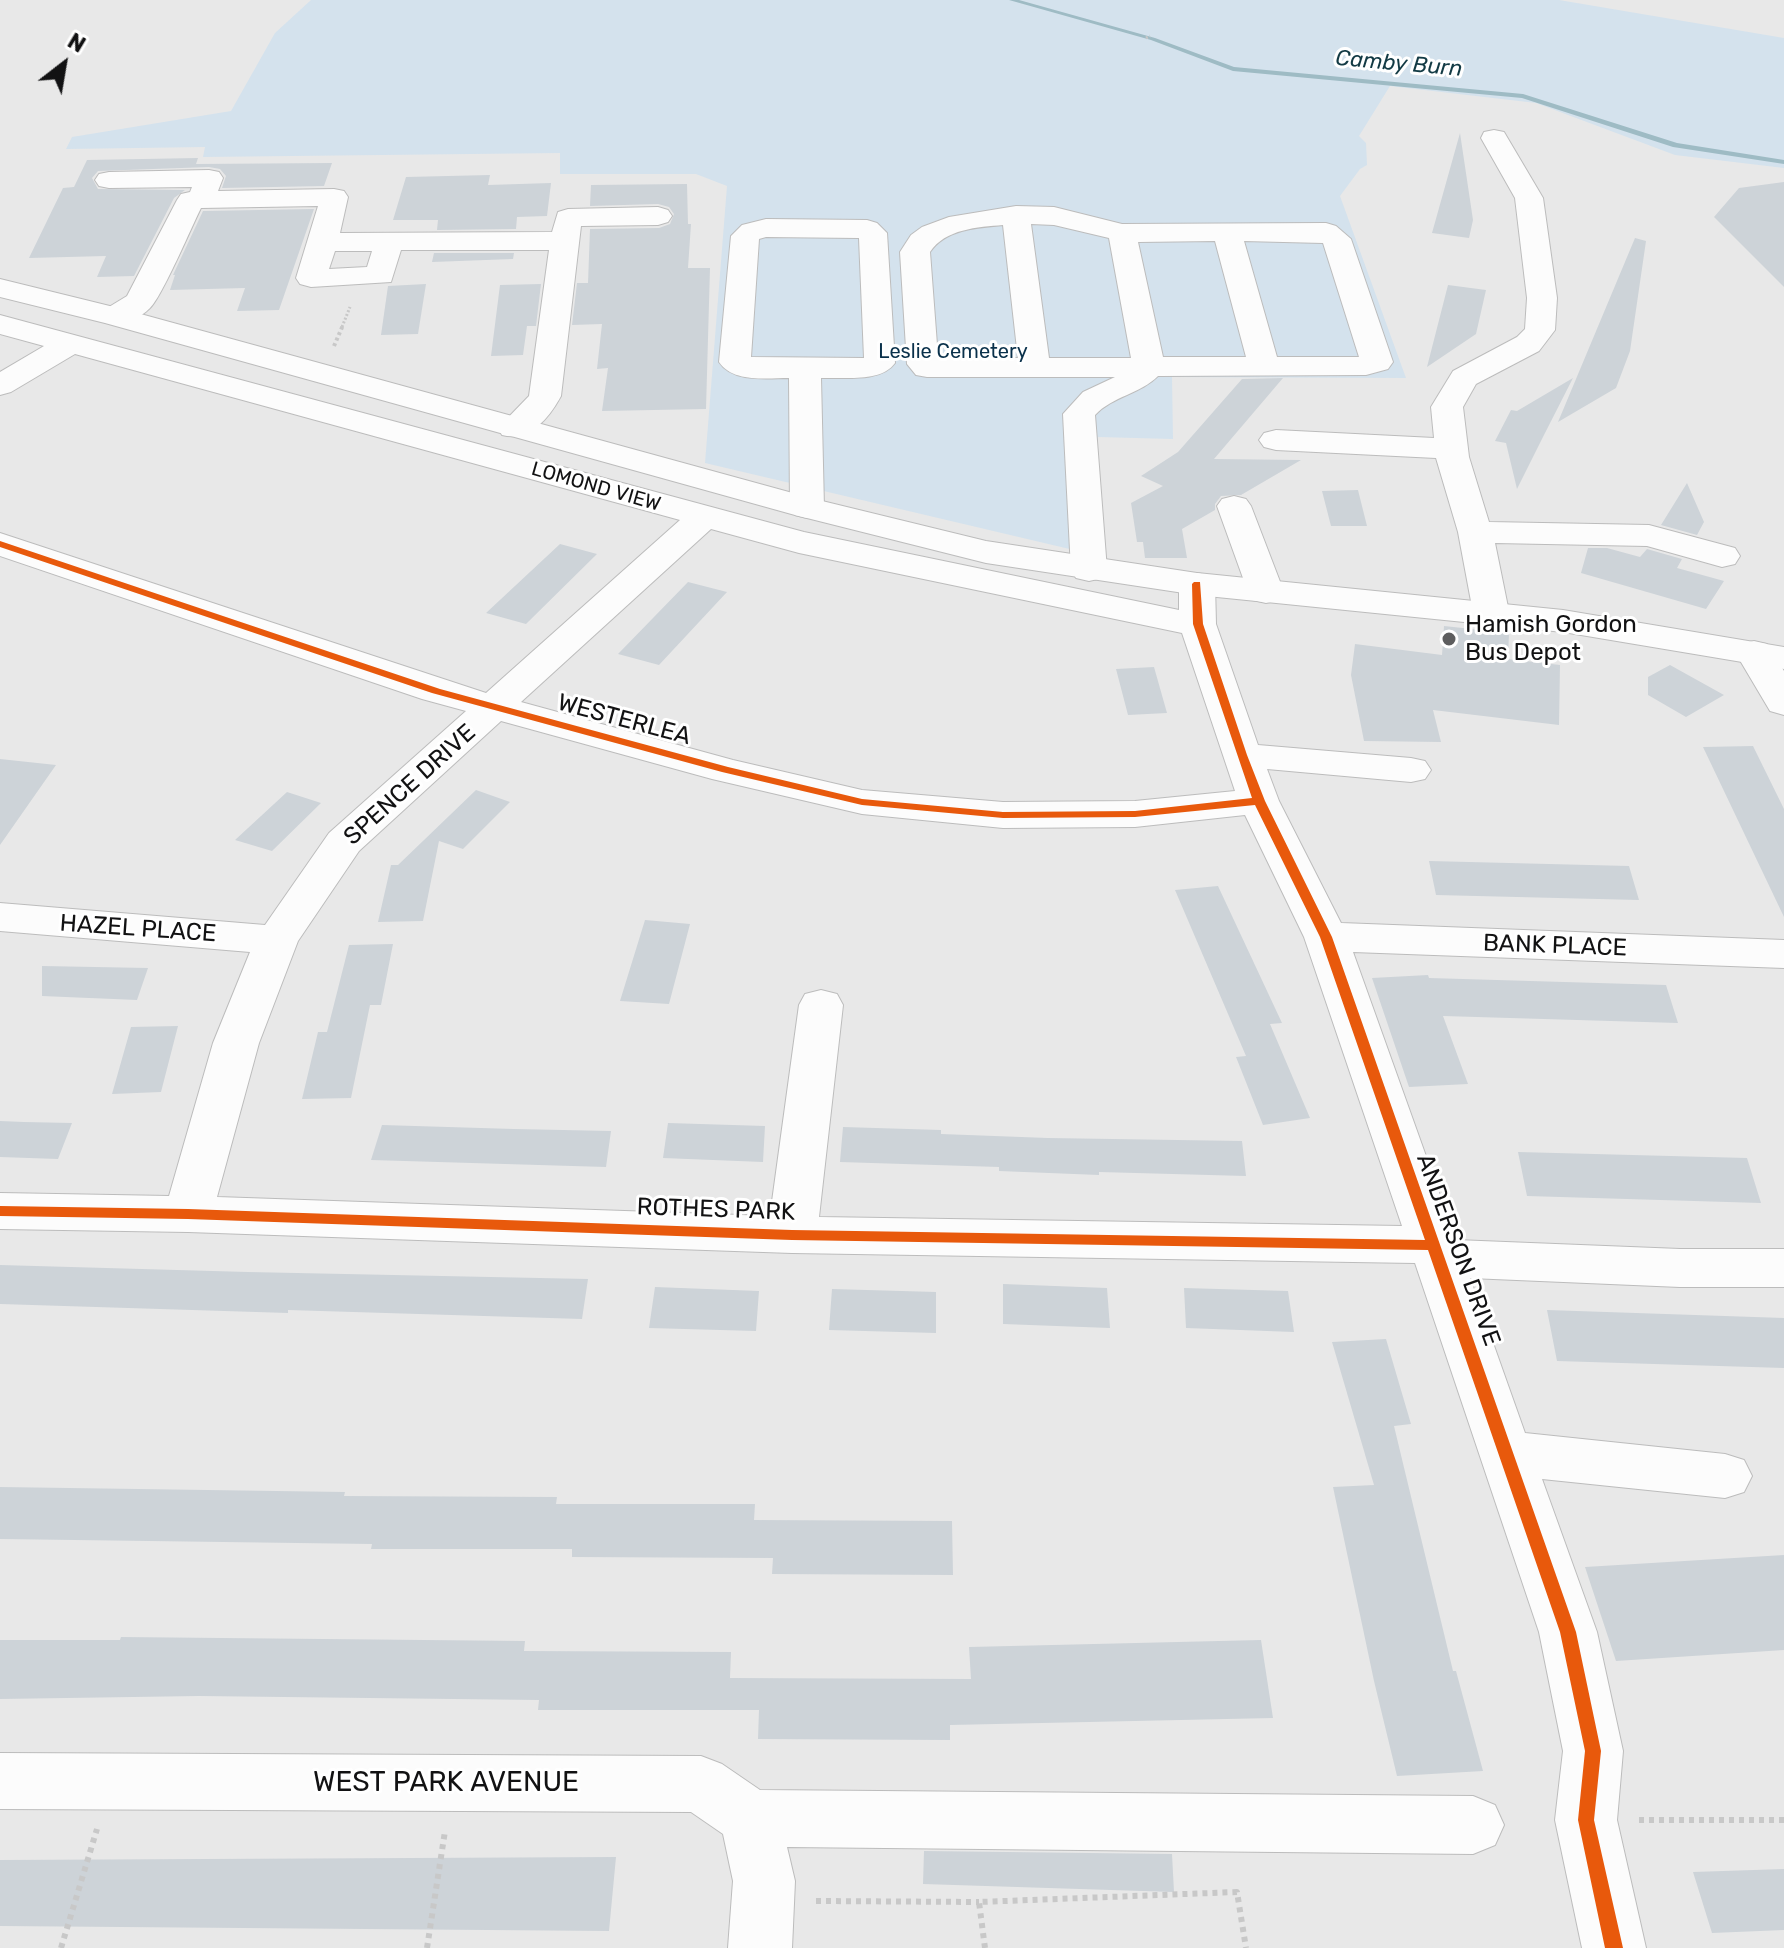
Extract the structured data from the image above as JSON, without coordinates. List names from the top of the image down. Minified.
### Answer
{"streets":{"street":["LOMOND VIEW","WESTERLEA","SPENCE DRIVE","HAZEL PLACE","BANK PLACE","ROTHES PARK","ANDERSON DRIVE","WEST PARK AVENUE"]},"crossings":[["LOMOND VIEW","SPENCE DRIVE"],["LOMOND VIEW","ANDERSON DRIVE"],["WESTERLEA","SPENCE DRIVE"],["WESTERLEA","ANDERSON DRIVE"],["SPENCE DRIVE","HAZEL PLACE"],["SPENCE DRIVE","ROTHES PARK"],["BANK PLACE","ANDERSON DRIVE"],["ROTHES PARK","ANDERSON DRIVE"]],"water":["Camby Burn"],"parks":["Leslie Cemetery"],"places":["Hamish Gordon Bus Depot"],"north":"top right"}
